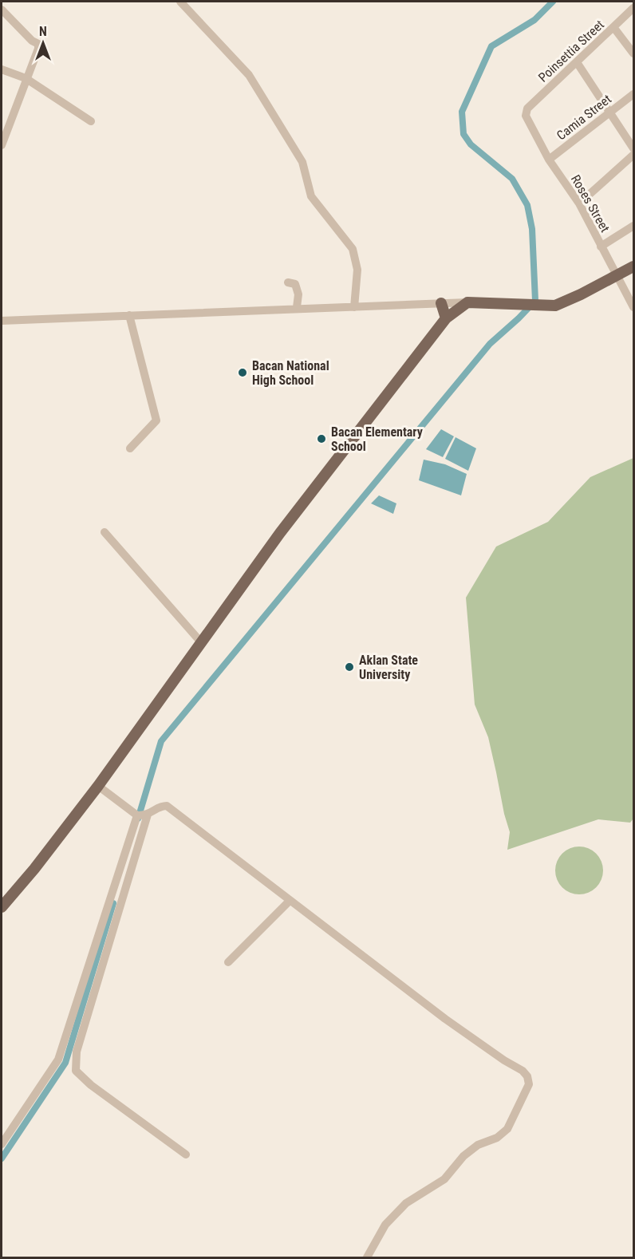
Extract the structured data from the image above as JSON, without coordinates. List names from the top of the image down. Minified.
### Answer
{"streets":{"street":["Poinsettia Street","Camia Street","Roses Street"]},"crossings":[["Poinsettia Street","Roses Street"],["Camia Street","Roses Street"]],"places":["Bacan National High School","Bacan Elementary School","Aklan State University"],"north":"top"}
